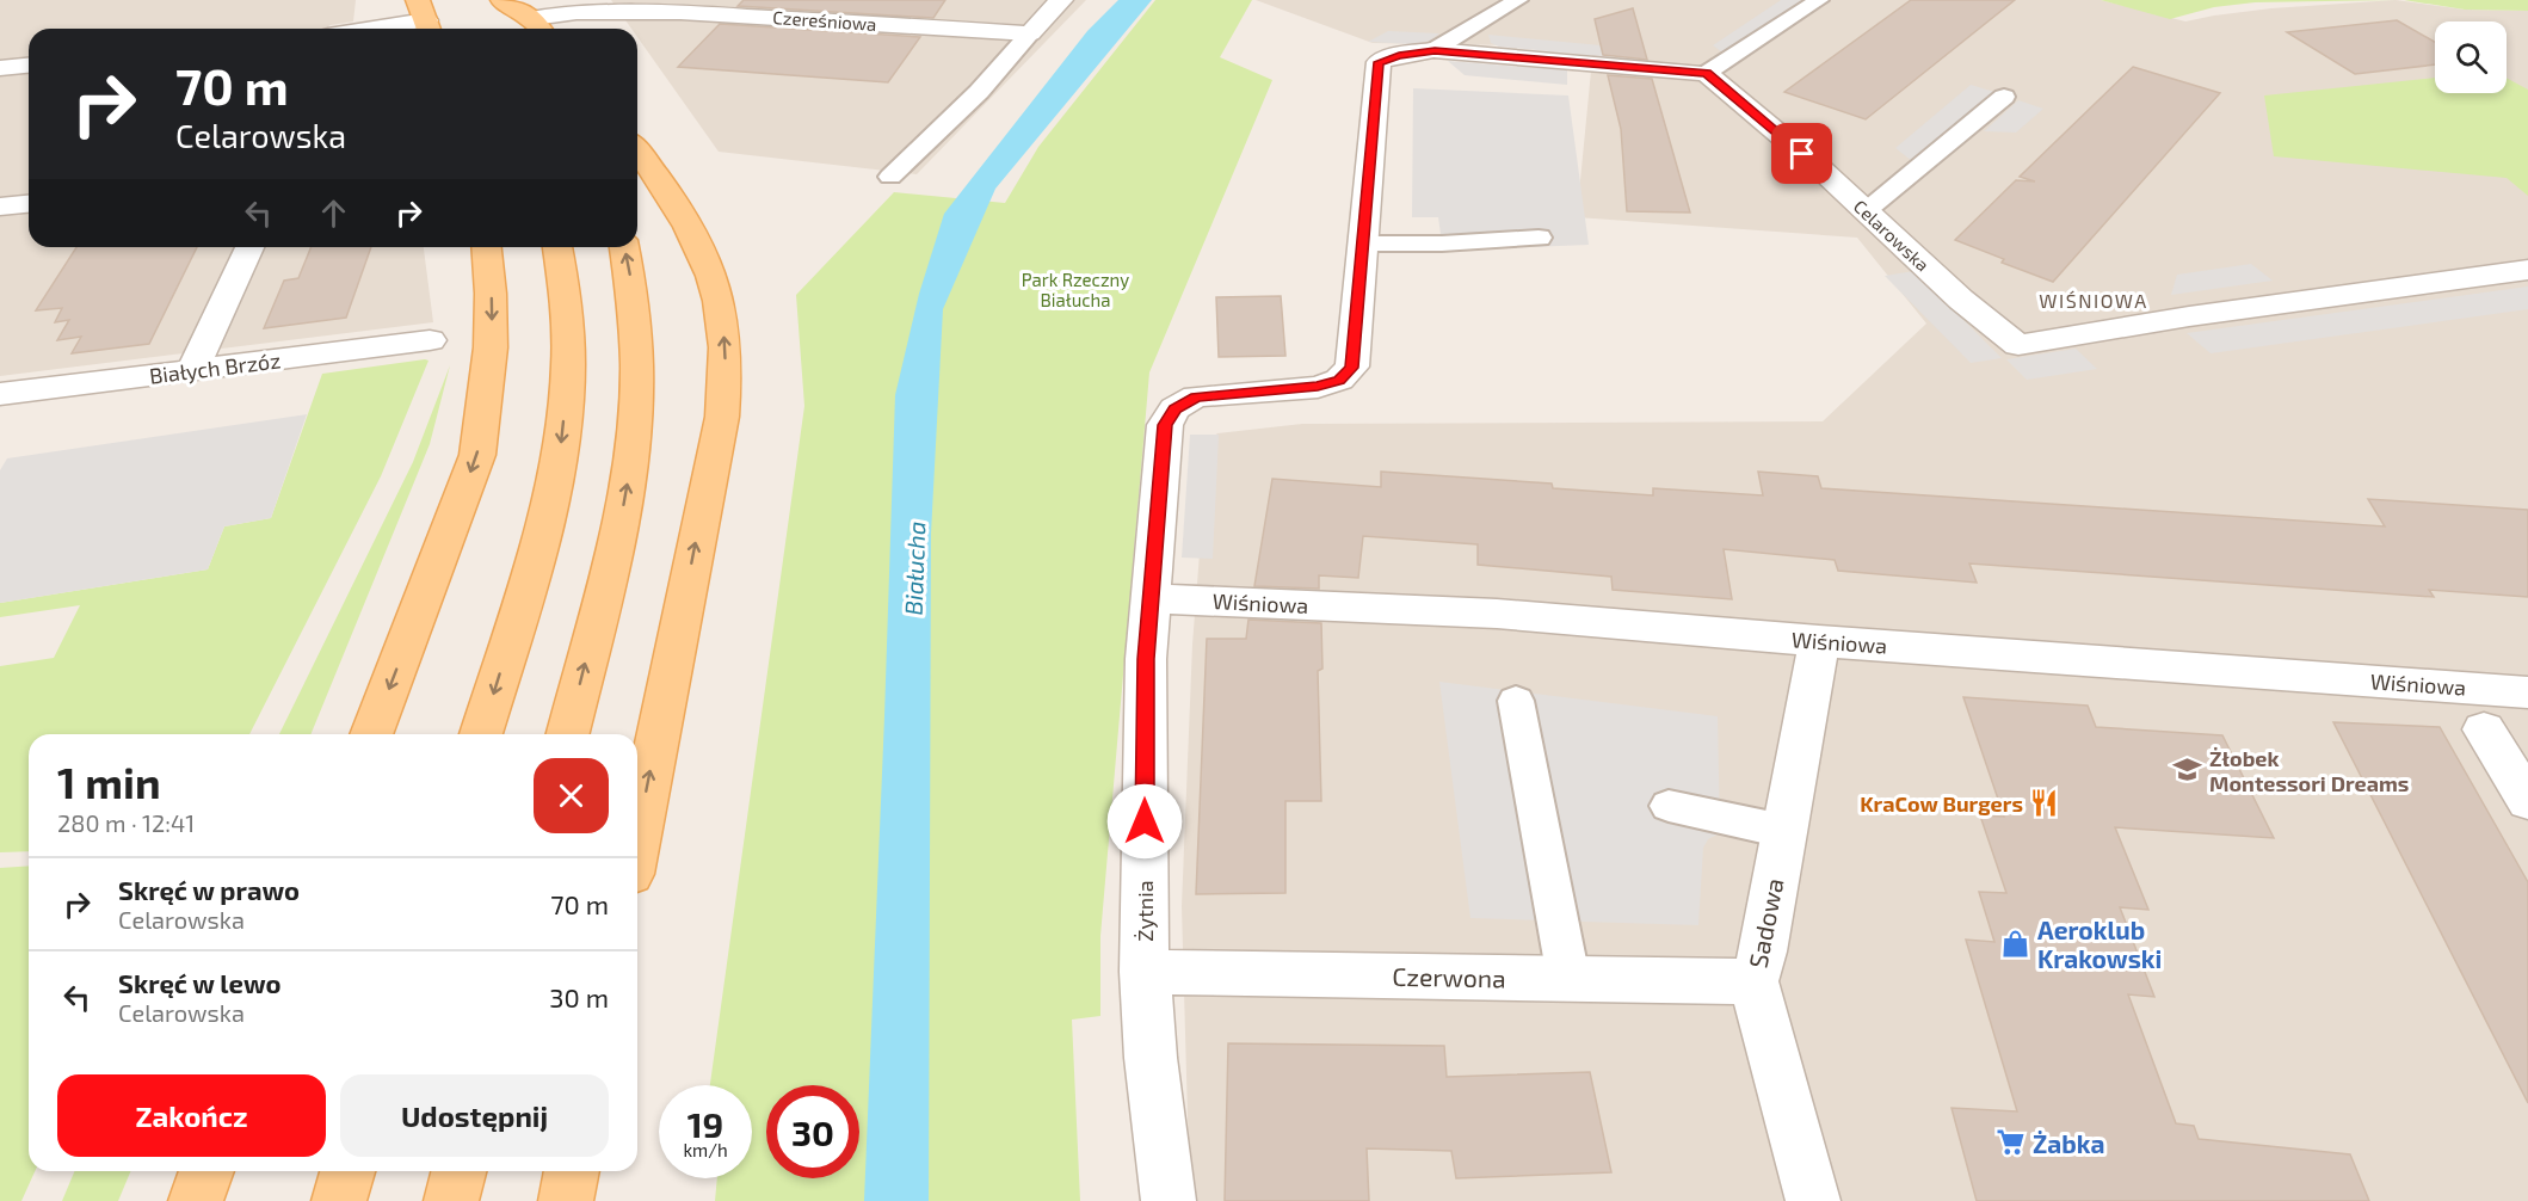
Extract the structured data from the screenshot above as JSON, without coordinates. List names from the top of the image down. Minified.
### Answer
{"streets":{"street":["Czereśniowa","Celarowska","Białych Brzóz","Wiśniowa","Żytnia","Sadowa","Czerwona"]},"crossings":[["Wiśniowa","Żytnia"],["Wiśniowa","Sadowa"],["Żytnia","Czerwona"],["Sadowa","Czerwona"]],"districts":["WIŚNIOWA"],"water":["Białucha"],"parks":["Park Rzeczny Białucha"],"places":{"school or university":["Żłobek Montessori Dreams"],"restaurant":["KraCow Burgers"],"shop":["Aeroklub Krakowski"],"supermarket":["Żabka"]},"page":{"turn":["70 m","Celarowska"],"heading":["1 min","280 m · 12:41"],"list":[{"name":"Skręć w prawo","note":"Celarowska","value":"70 m"},{"name":"Skręć w lewo","note":"Celarowska","value":"30 m"}],"buttons":["Zakończ","Udostępnij"],"speed":"19 km/h","limit":"30"}}
